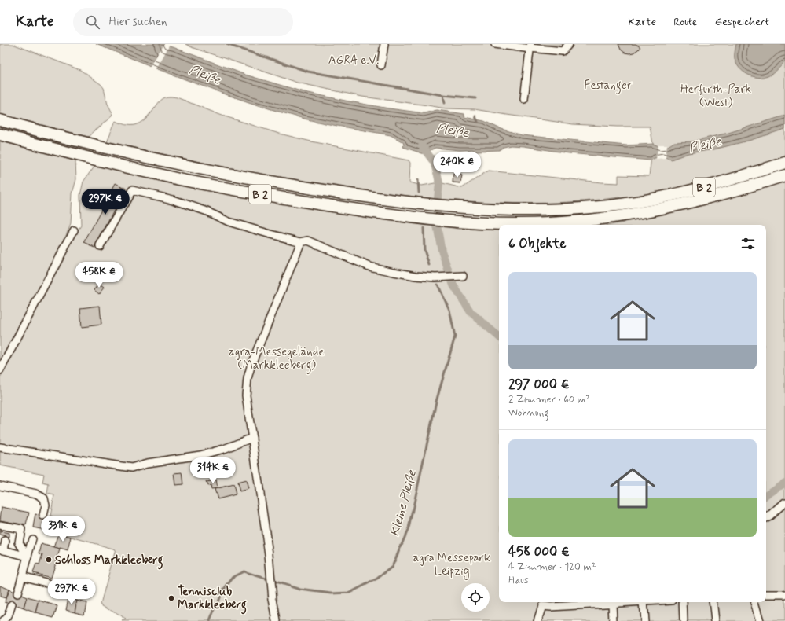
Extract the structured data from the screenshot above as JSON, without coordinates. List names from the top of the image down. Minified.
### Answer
{"streets":{"highway":["B 2"]},"water":["Pleiße","Kleine Pleiße"],"parks":["AGRA e.V.","Festanger","Herfurth-Park (West)","agra-Messegelände (Markkleeberg)","agra Messepark Leipzig"],"places":["Schloss Markkleeberg","Tennisclub Markkleeberg"],"page":{"header":"Karte","search":"Hier suchen","nav":["Karte","Route","Gespeichert"],"price":["240K €","297K €","458K €","314K €","331K €","297K €"],"heading":"6 Objekte","list":[{"name":"297 000 €","note":"2 Zimmer · 60 m² · Wohnung"},{"name":"458 000 €","note":"4 Zimmer · 120 m² · Haus"}]}}
